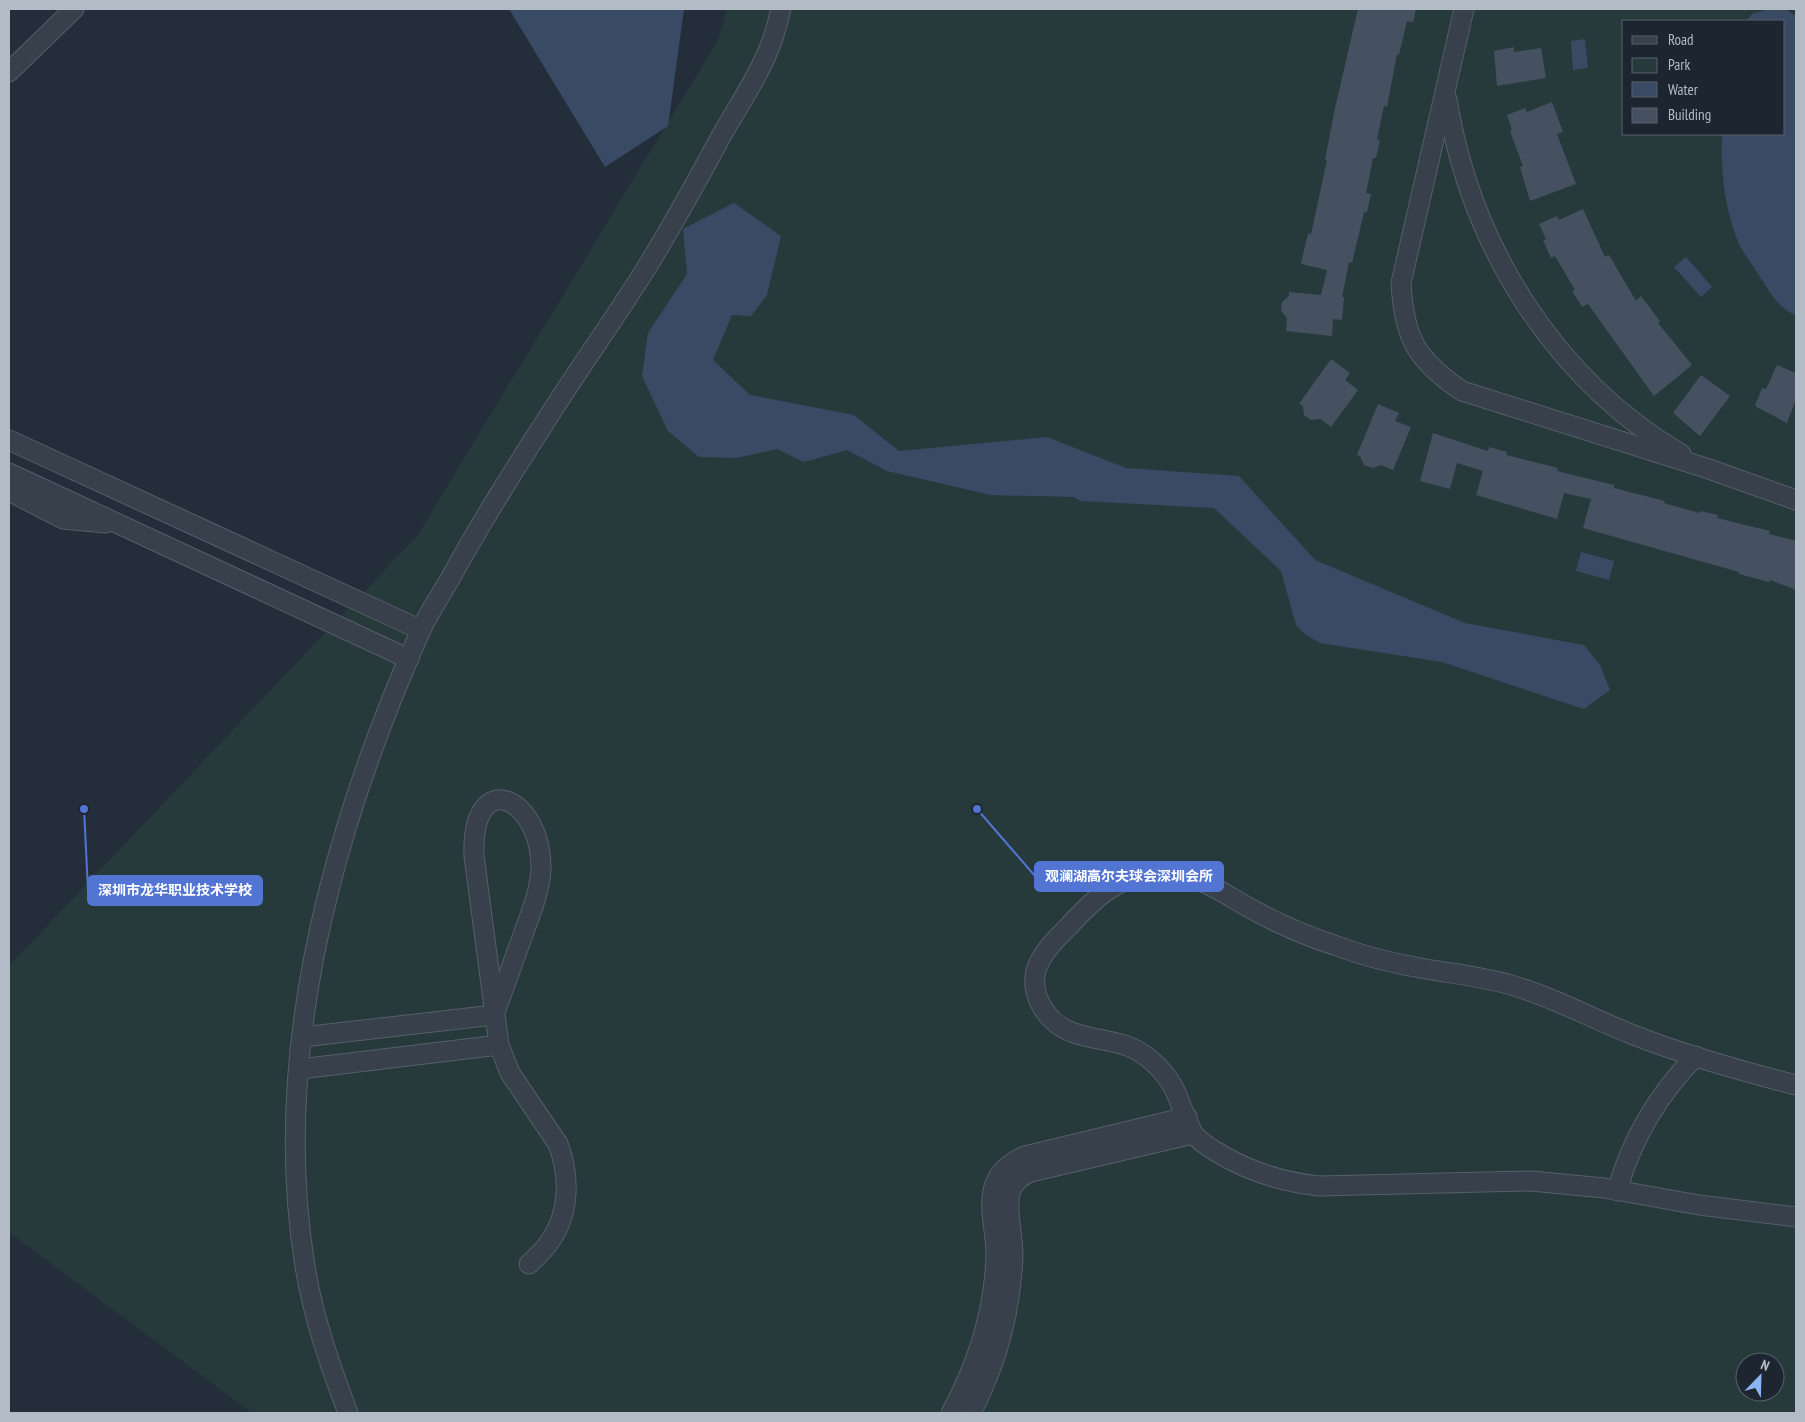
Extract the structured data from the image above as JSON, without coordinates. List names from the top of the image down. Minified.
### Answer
{"places":["深圳市龙华职业技术学校","观澜湖高尔夫球会深圳会所"],"legend":["Road","Park","Water","Building"],"north":"top right"}
